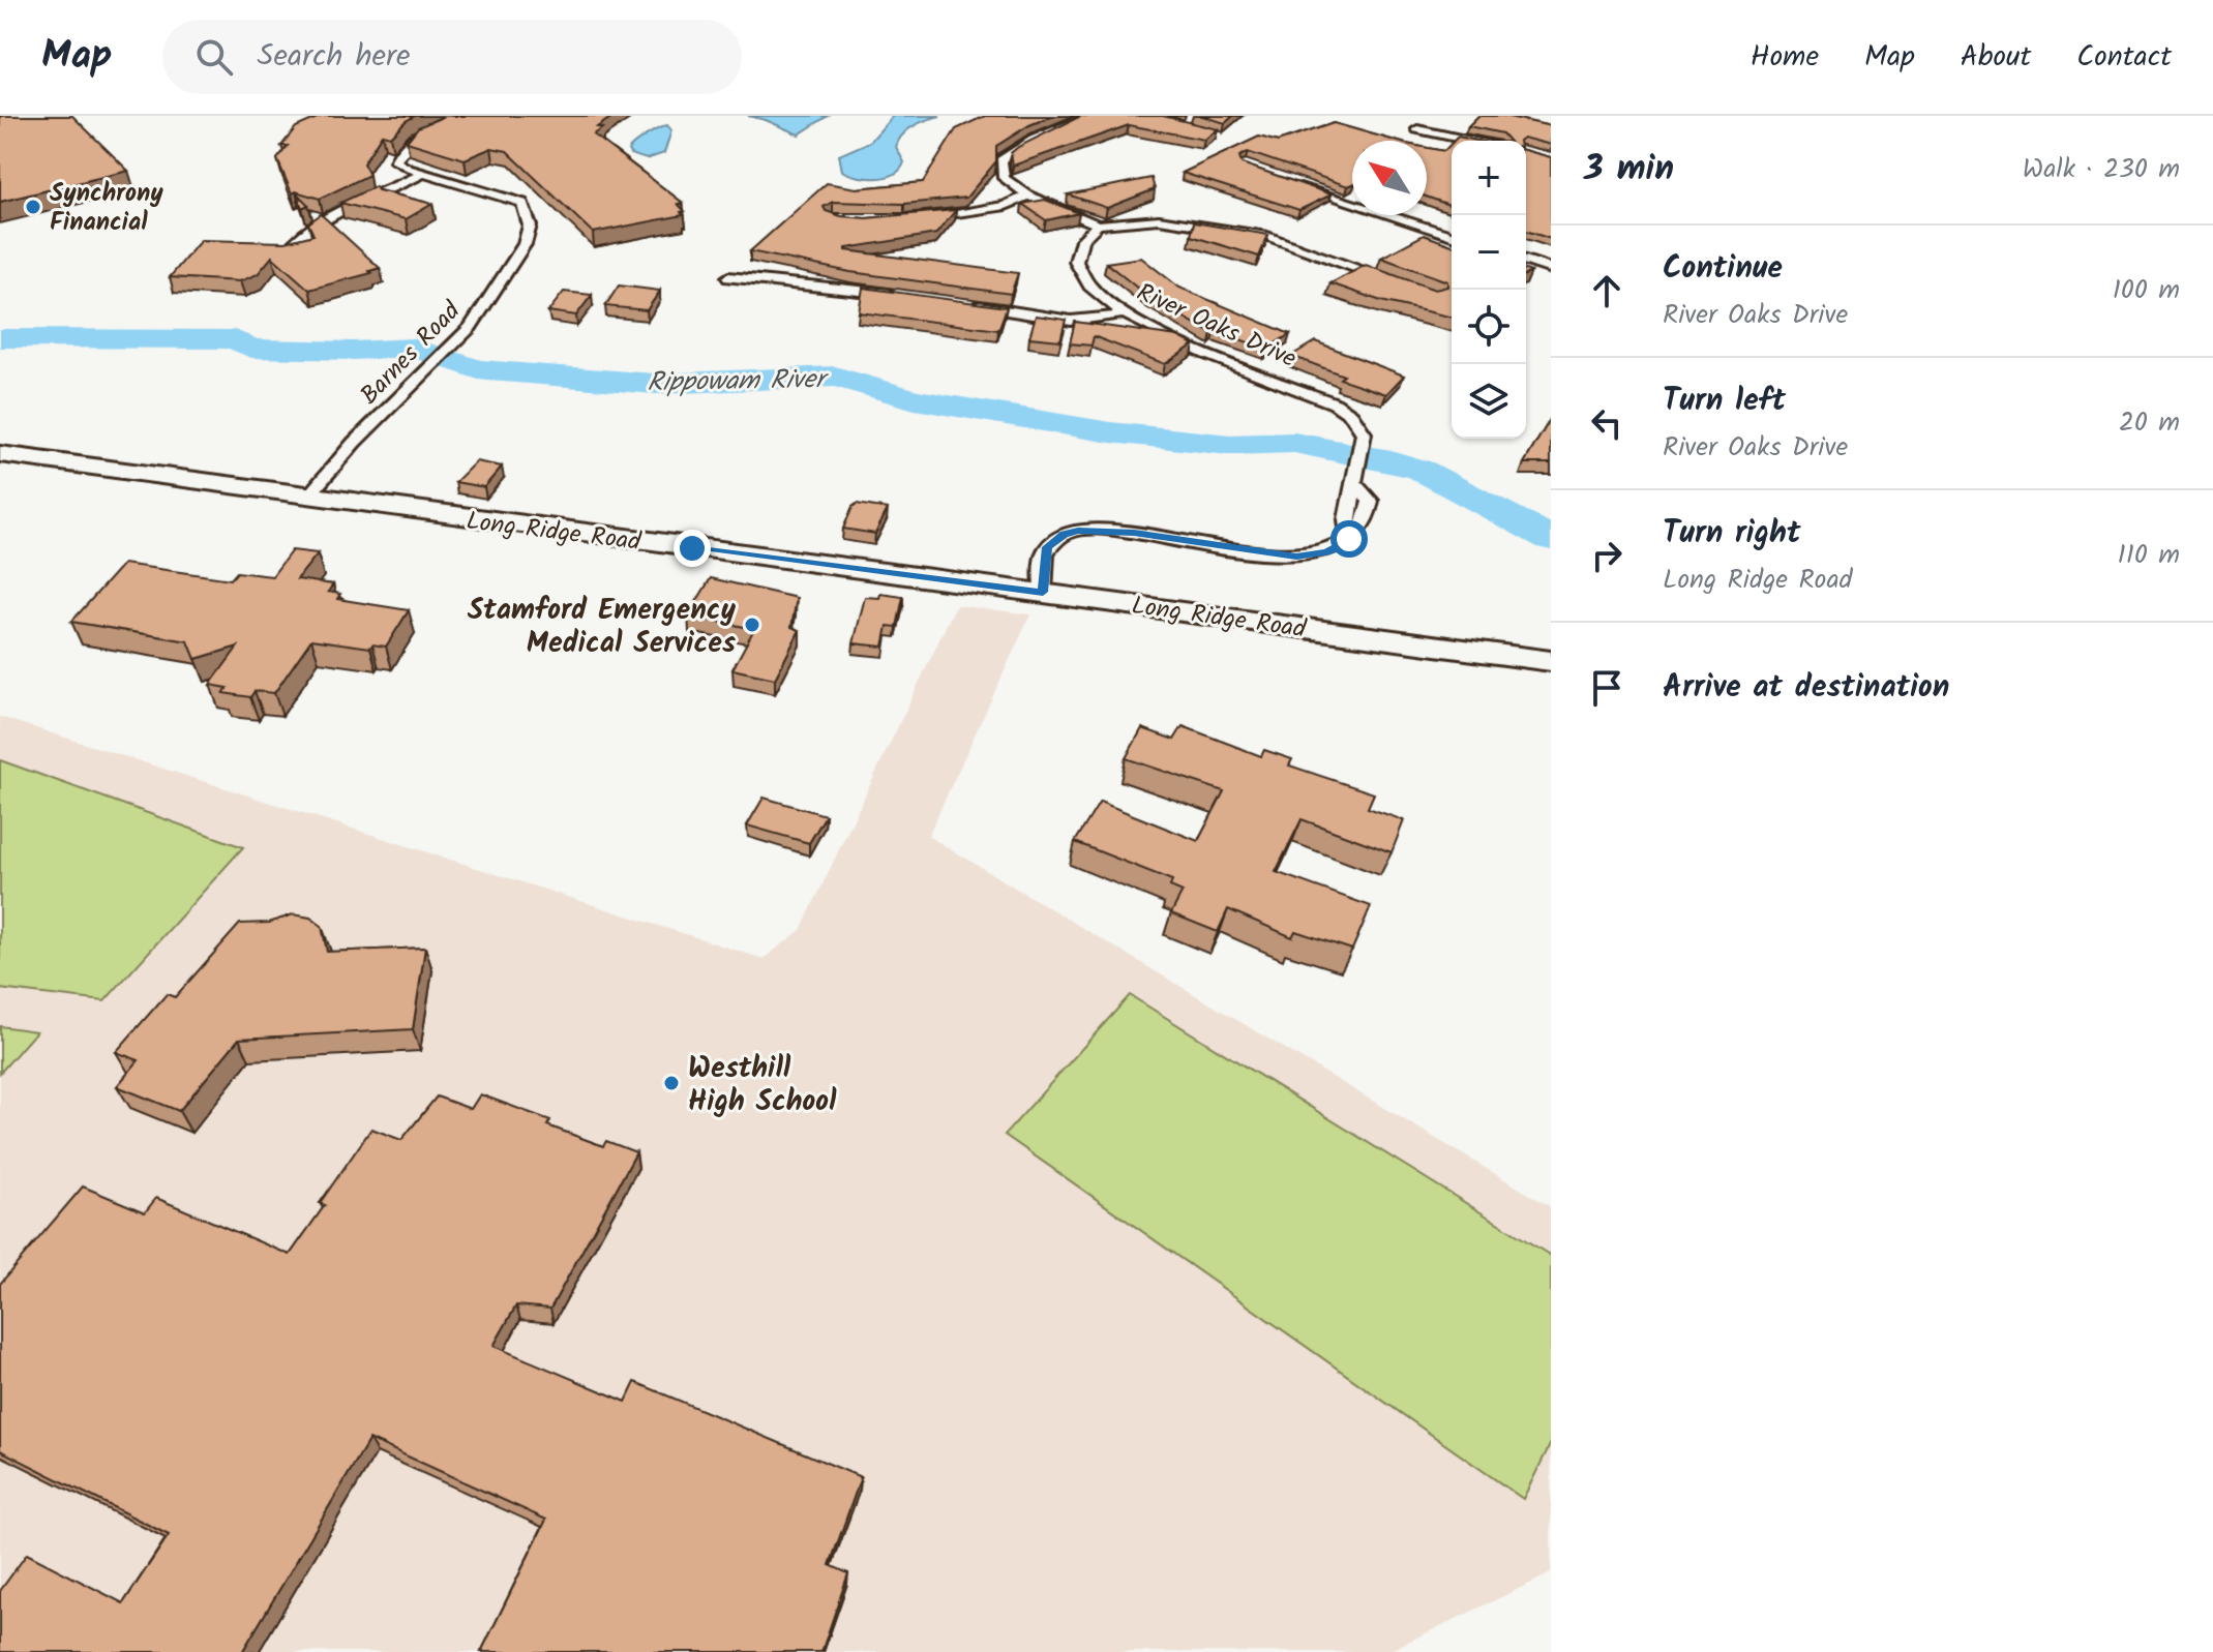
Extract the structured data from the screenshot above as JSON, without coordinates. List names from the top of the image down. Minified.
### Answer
{"streets":{"main road":["Long Ridge Road"],"street":["River Oaks Drive","Barnes Road"]},"crossings":[["River Oaks Drive","Long Ridge Road"],["Barnes Road","Long Ridge Road"]],"water":["Rippowam River"],"places":["Synchrony Financial","Stamford Emergency Medical Services","Westhill High School"],"north":"top left","page":{"header":"Map","search":"Search here","nav":["Home","Map","About","Contact"],"heading":["3 min","Walk · 230 m"],"map_buttons":["+","−"],"list":[["Continue","River Oaks Drive","100 m"],["Turn left","River Oaks Drive","20 m"],["Turn right","Long Ridge Road","110 m"],"Arrive at destination"]}}
